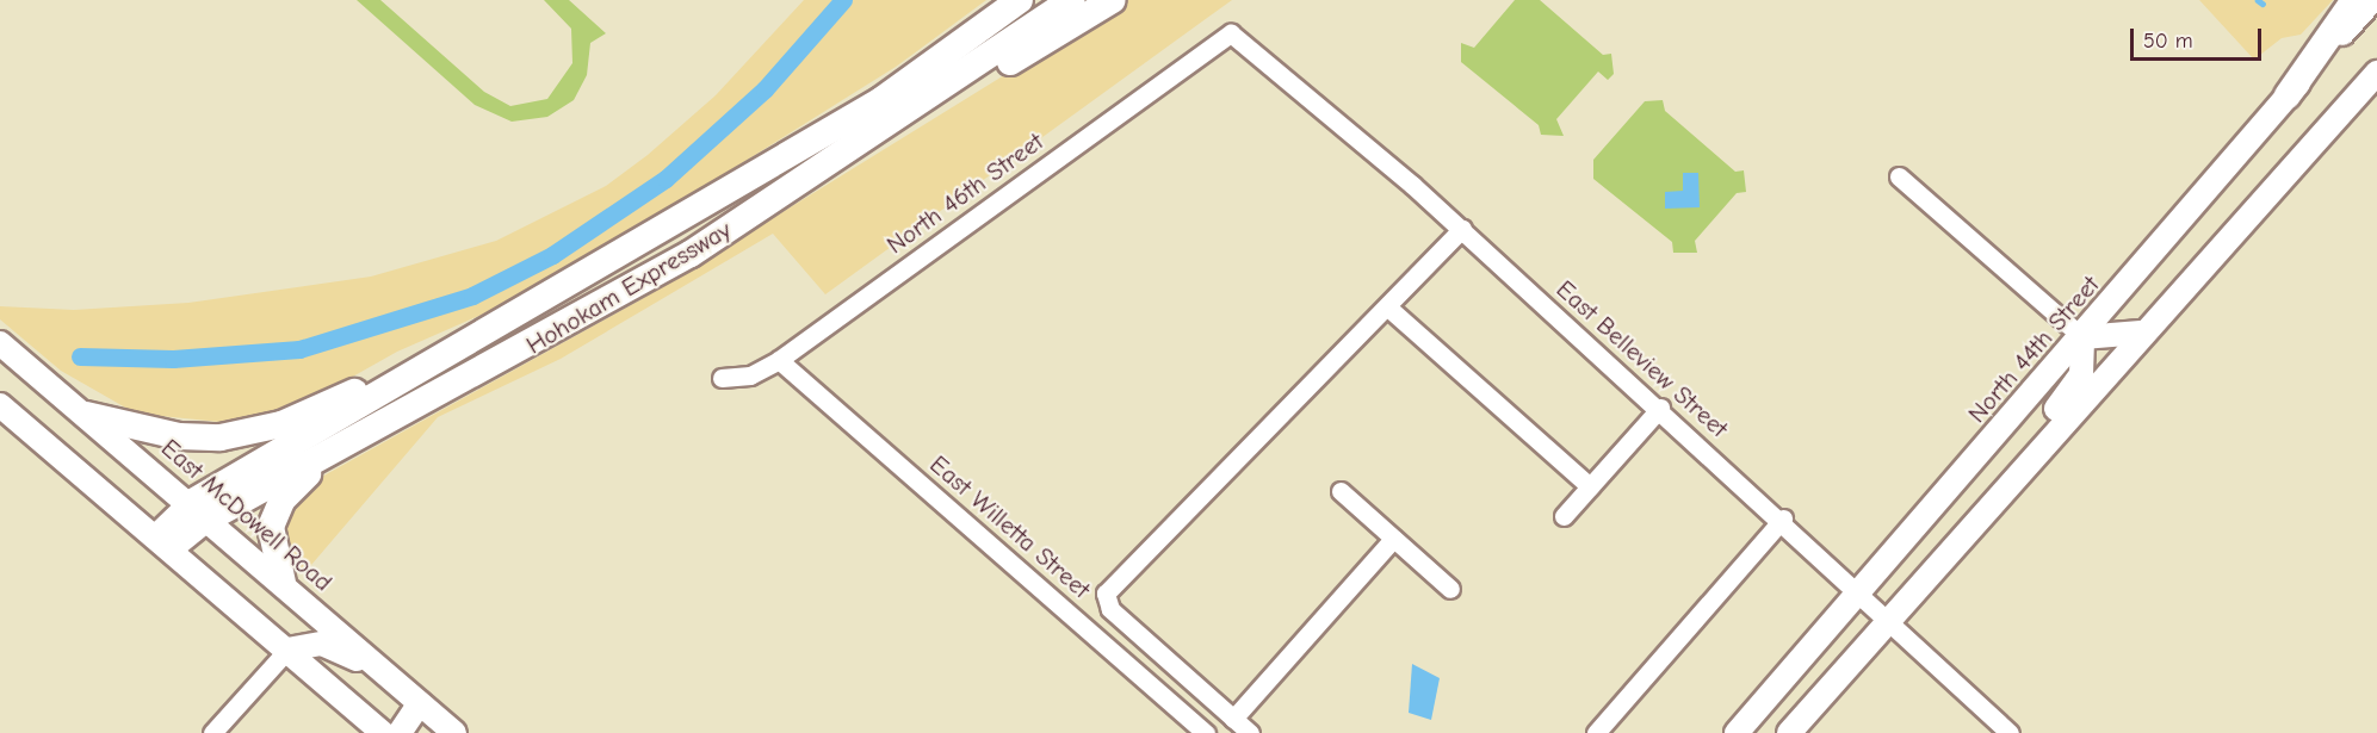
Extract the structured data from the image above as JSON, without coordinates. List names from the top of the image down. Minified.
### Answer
{"streets":{"highway":["Hohokam Expressway"],"main road":["North 44th Street","East McDowell Road"],"street":["North 46th Street","East Belleview Street","East Willetta Street"]},"crossings":[["North 46th Street","East Belleview Street"],["North 46th Street","East Willetta Street"],["Hohokam Expressway","East McDowell Road"],["North 44th Street","East Belleview Street"]],"scale_bar":"50 m"}
